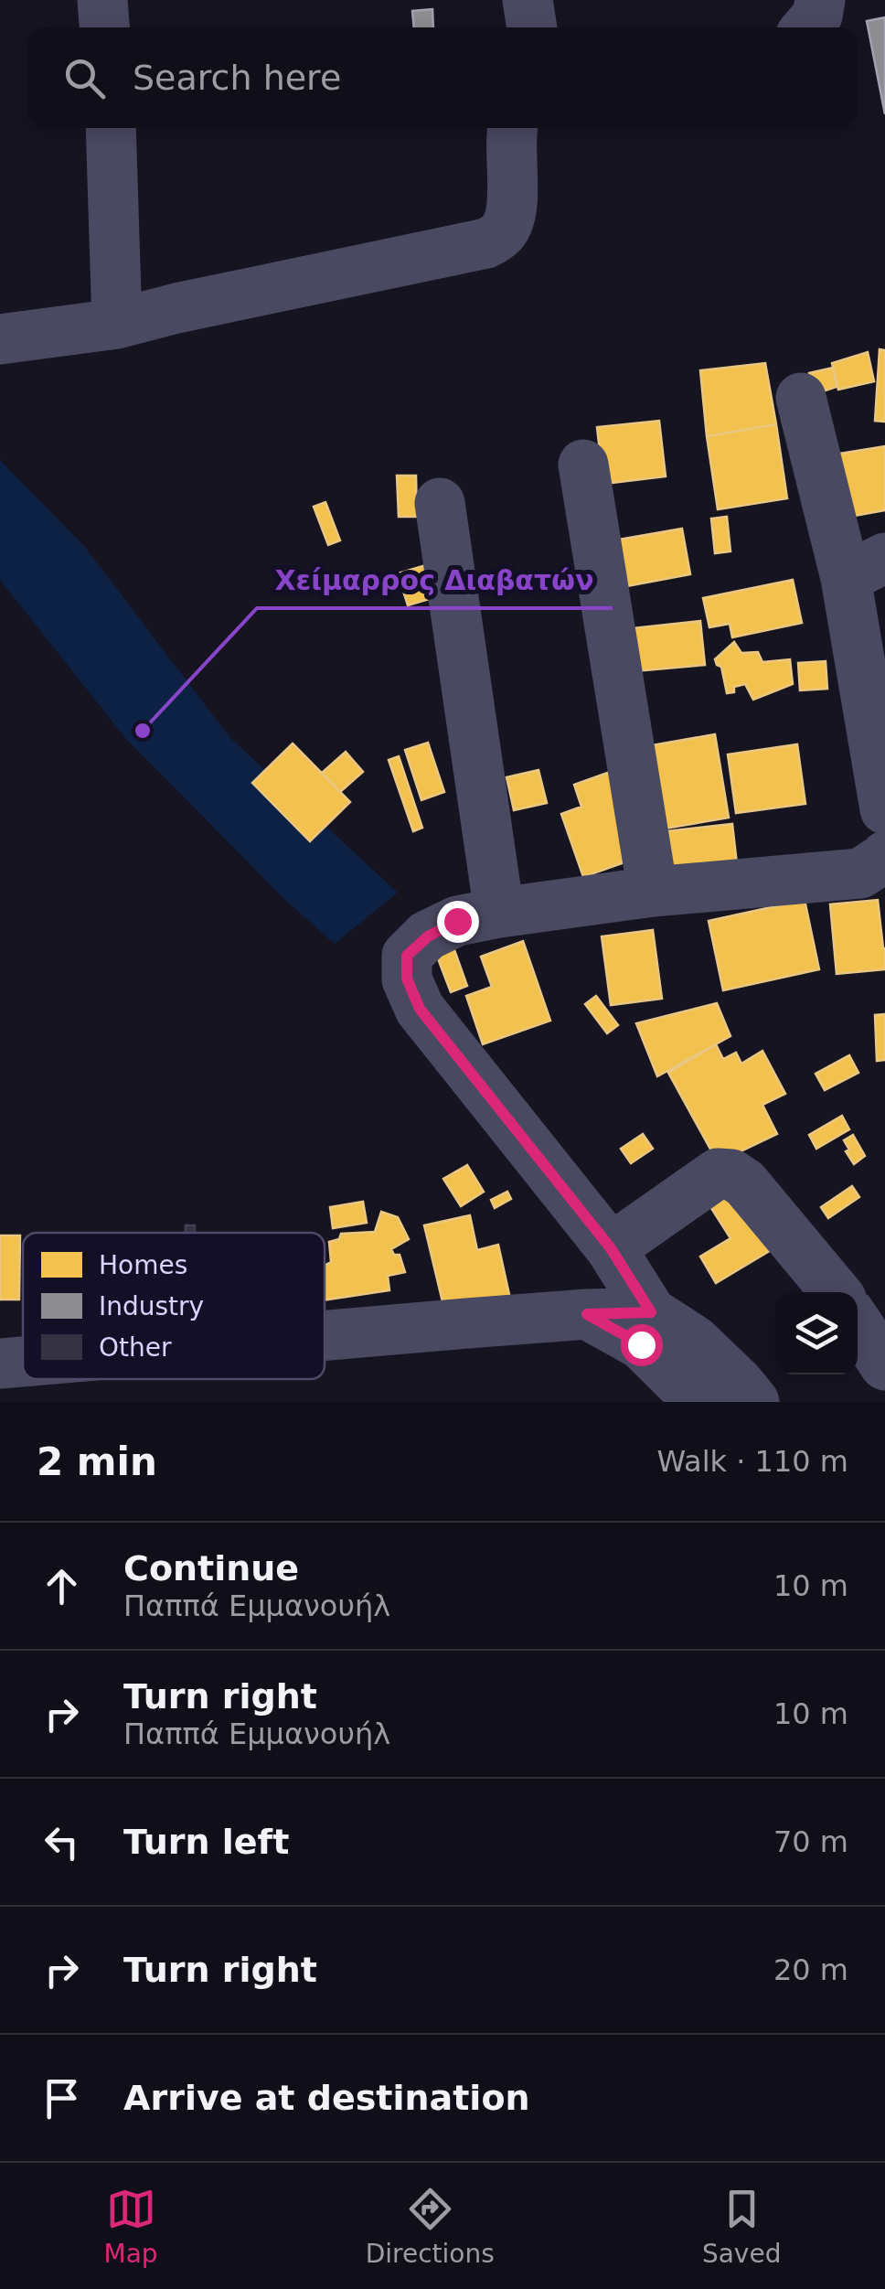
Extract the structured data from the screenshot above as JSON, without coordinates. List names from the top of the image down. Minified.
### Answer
{"places":["Χείμαρρος Διαβατών"],"legend":["Homes","Industry","Other"],"page":{"search":"Search here","heading":["2 min","Walk · 110 m"],"list":[["Continue","Παππά Εμμανουήλ","10 m"],["Turn right","Παππά Εμμανουήλ","10 m"],["Turn left","70 m"],["Turn right","20 m"],"Arrive at destination"],"nav":["Map","Directions","Saved"]}}
